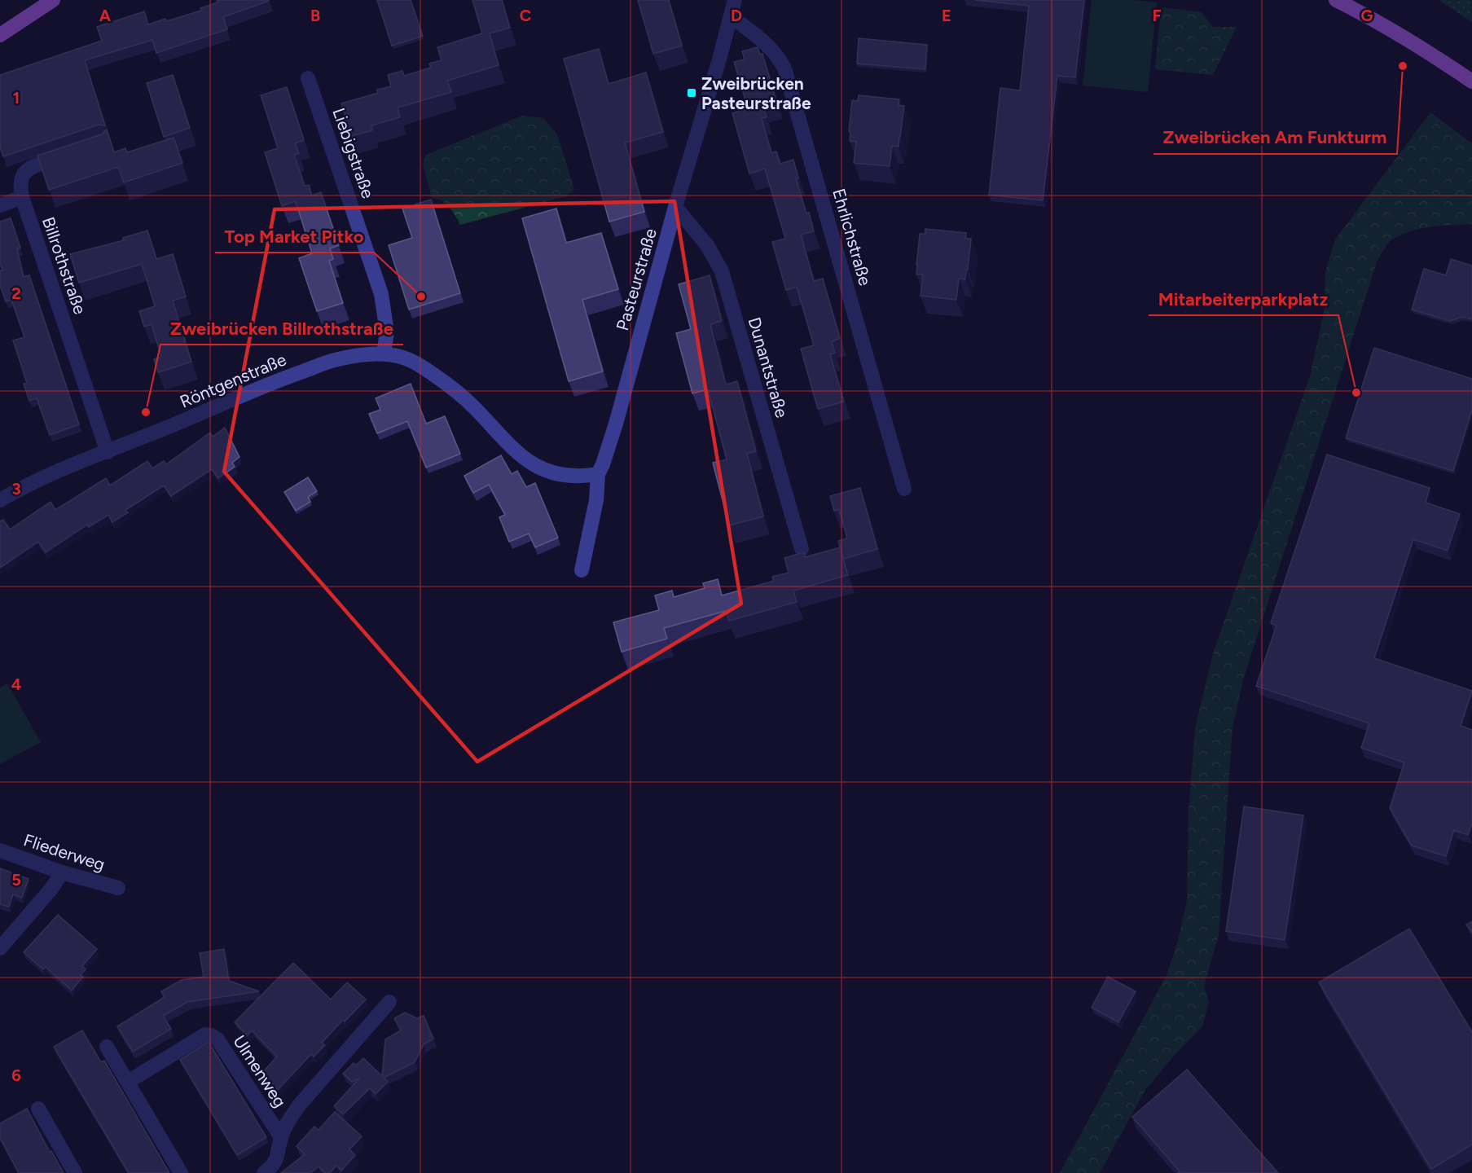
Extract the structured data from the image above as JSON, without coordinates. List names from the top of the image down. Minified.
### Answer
{"streets":{"street":["Liebigstraße","Ehrlichstraße","Billrothstraße","Pasteurstraße","Dunantstraße","Röntgenstraße","Fliederweg","Ulmenweg"]},"crossings":[["Liebigstraße","Röntgenstraße"],["Ehrlichstraße","Pasteurstraße"],["Billrothstraße","Röntgenstraße"],["Pasteurstraße","Dunantstraße"],["Pasteurstraße","Röntgenstraße"]],"places":{"other":["Zweibrücken Am Funkturm","Top Market Pitko","Mitarbeiterparkplatz","Zweibrücken Billrothstraße"],"transit":["Zweibrücken Pasteurstraße"]},"grid":{"columns":["A","B","C","D","E","F","G"],"rows":["1","2","3","4","5","6"]}}
